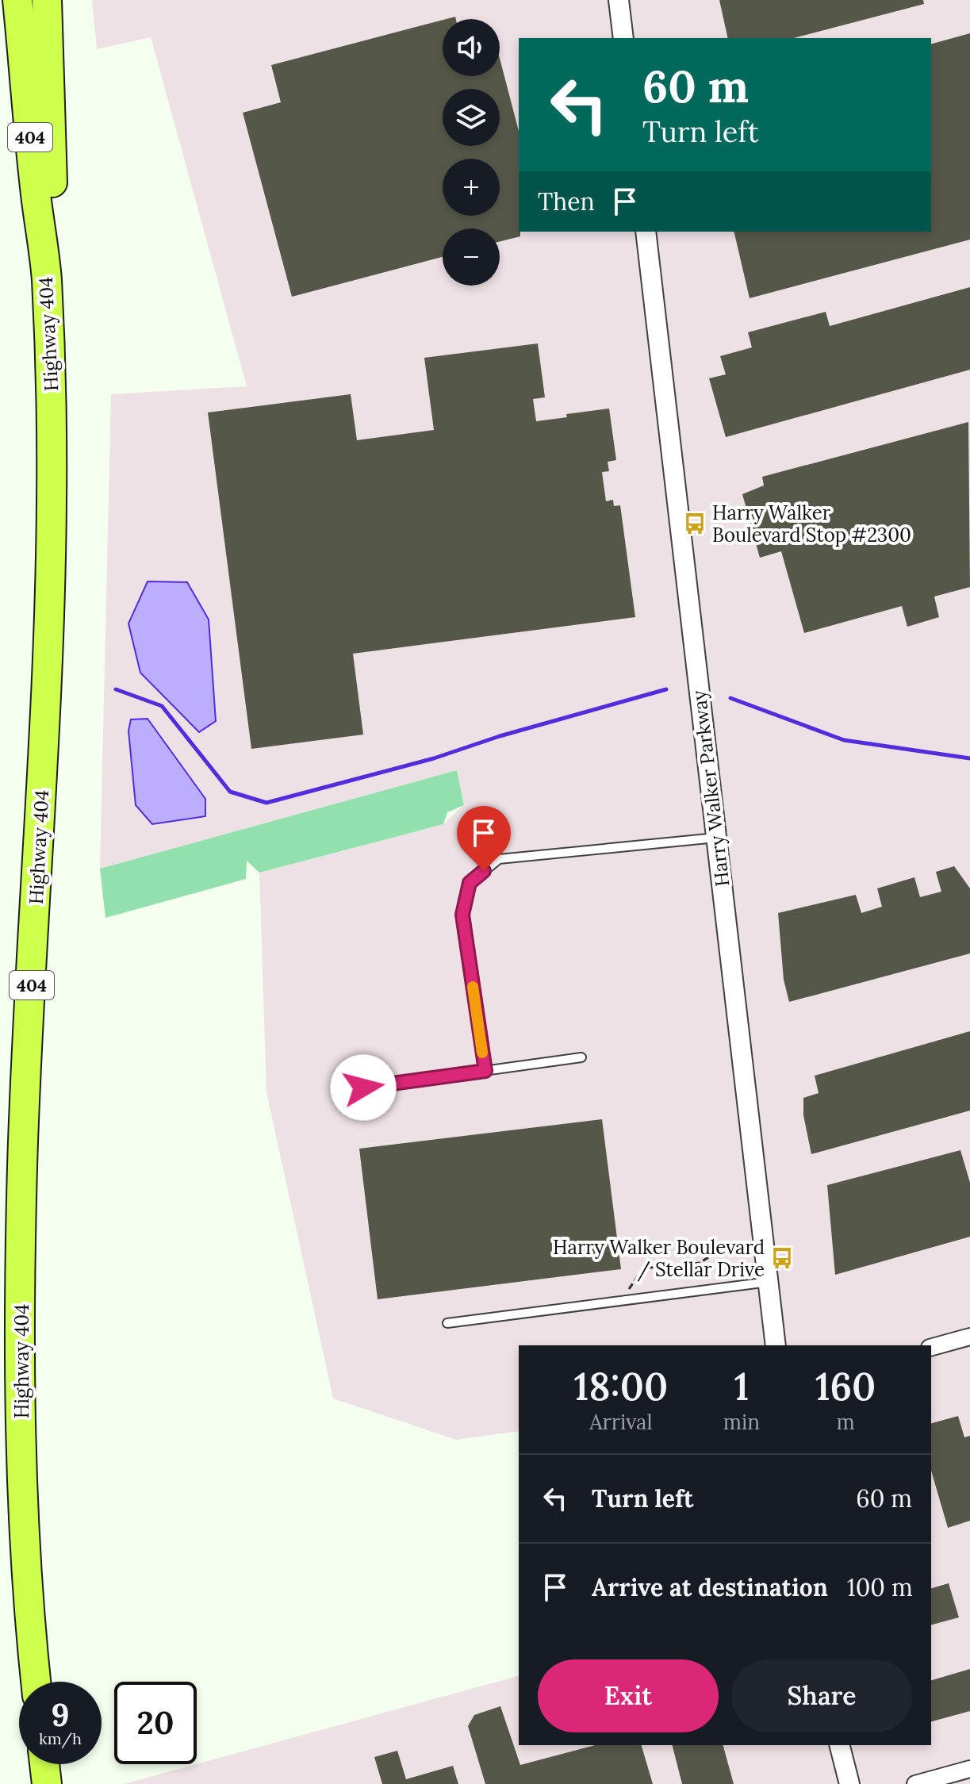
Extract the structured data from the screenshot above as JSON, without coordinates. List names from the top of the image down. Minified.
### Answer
{"streets":{"highway":["404","Highway 404"],"street":["Harry Walker Parkway"]},"places":{"bus stop":["Harry Walker Boulevard Stop #2300","Harry Walker Boulevard / Stellar Drive"]},"page":{"map_buttons":["+","−"],"turn":["60 m","Turn left"],"then":"Then","eta":["18:00","Arrival","1","min","160","m"],"list":[{"name":"Turn left","value":"60 m"},{"name":"Arrive at destination","value":"100 m"}],"buttons":["Exit","Share"],"speed":"9 km/h","limit":"20"}}
